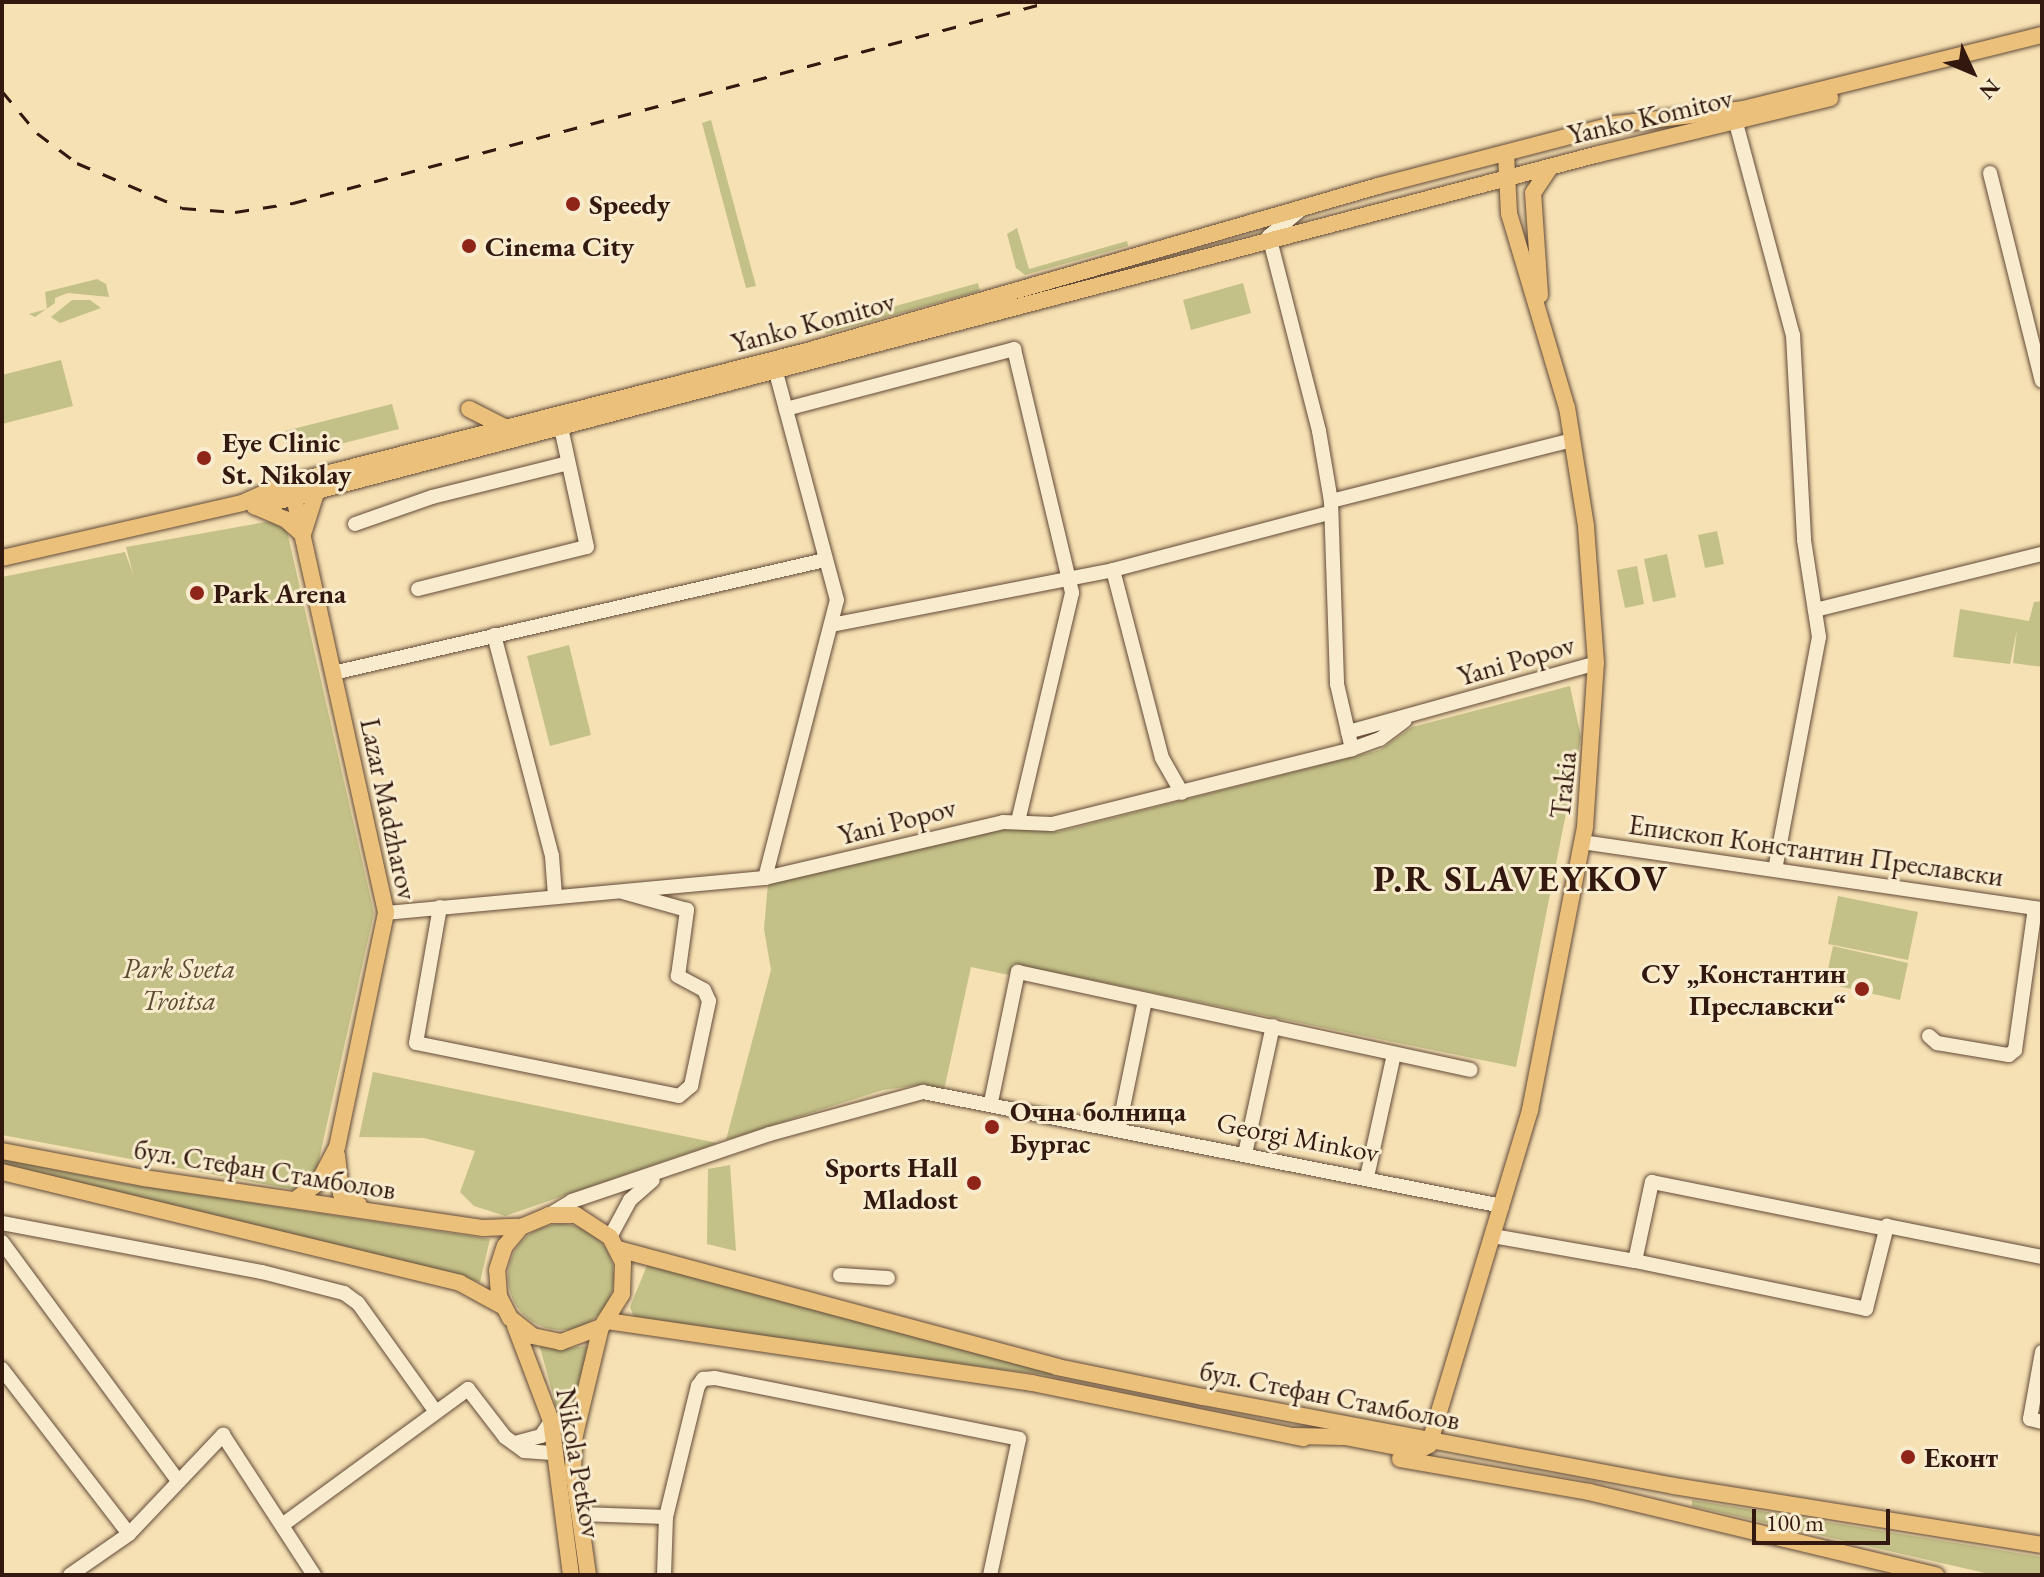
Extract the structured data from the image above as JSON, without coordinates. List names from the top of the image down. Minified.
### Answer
{"streets":{"main road":["Yanko Komitov","Trakia","Lazar Madzharov","бул. Стефан Стамболов","Nikola Petkov"],"street":["Yani Popov","Епископ Константин Преславски","Georgi Minkov"]},"crossings":[["Yanko Komitov","Trakia"],["Yanko Komitov","Lazar Madzharov"],["Yani Popov","Trakia"],["Yani Popov","Lazar Madzharov"],["Trakia","Епископ Константин Преславски"],["Trakia","Georgi Minkov"],["Trakia","бул. Стефан Стамболов"],["Lazar Madzharov","бул. Стефан Стамболов"],["Georgi Minkov","бул. Стефан Стамболов"],["Georgi Minkov","Nikola Petkov"],["бул. Стефан Стамболов","Nikola Petkov"]],"districts":["P.R SLAVEYKOV"],"parks":["Park Sveta Troitsa"],"places":["Speedy","Cinema City","Eye Clinic St. Nikolay","Park Arena","СУ „Константин Преславски“","Oчна болница Бургас","Sports Hall Mladost","Еконт"],"scale_bar":"100 m","north":"bottom right"}
